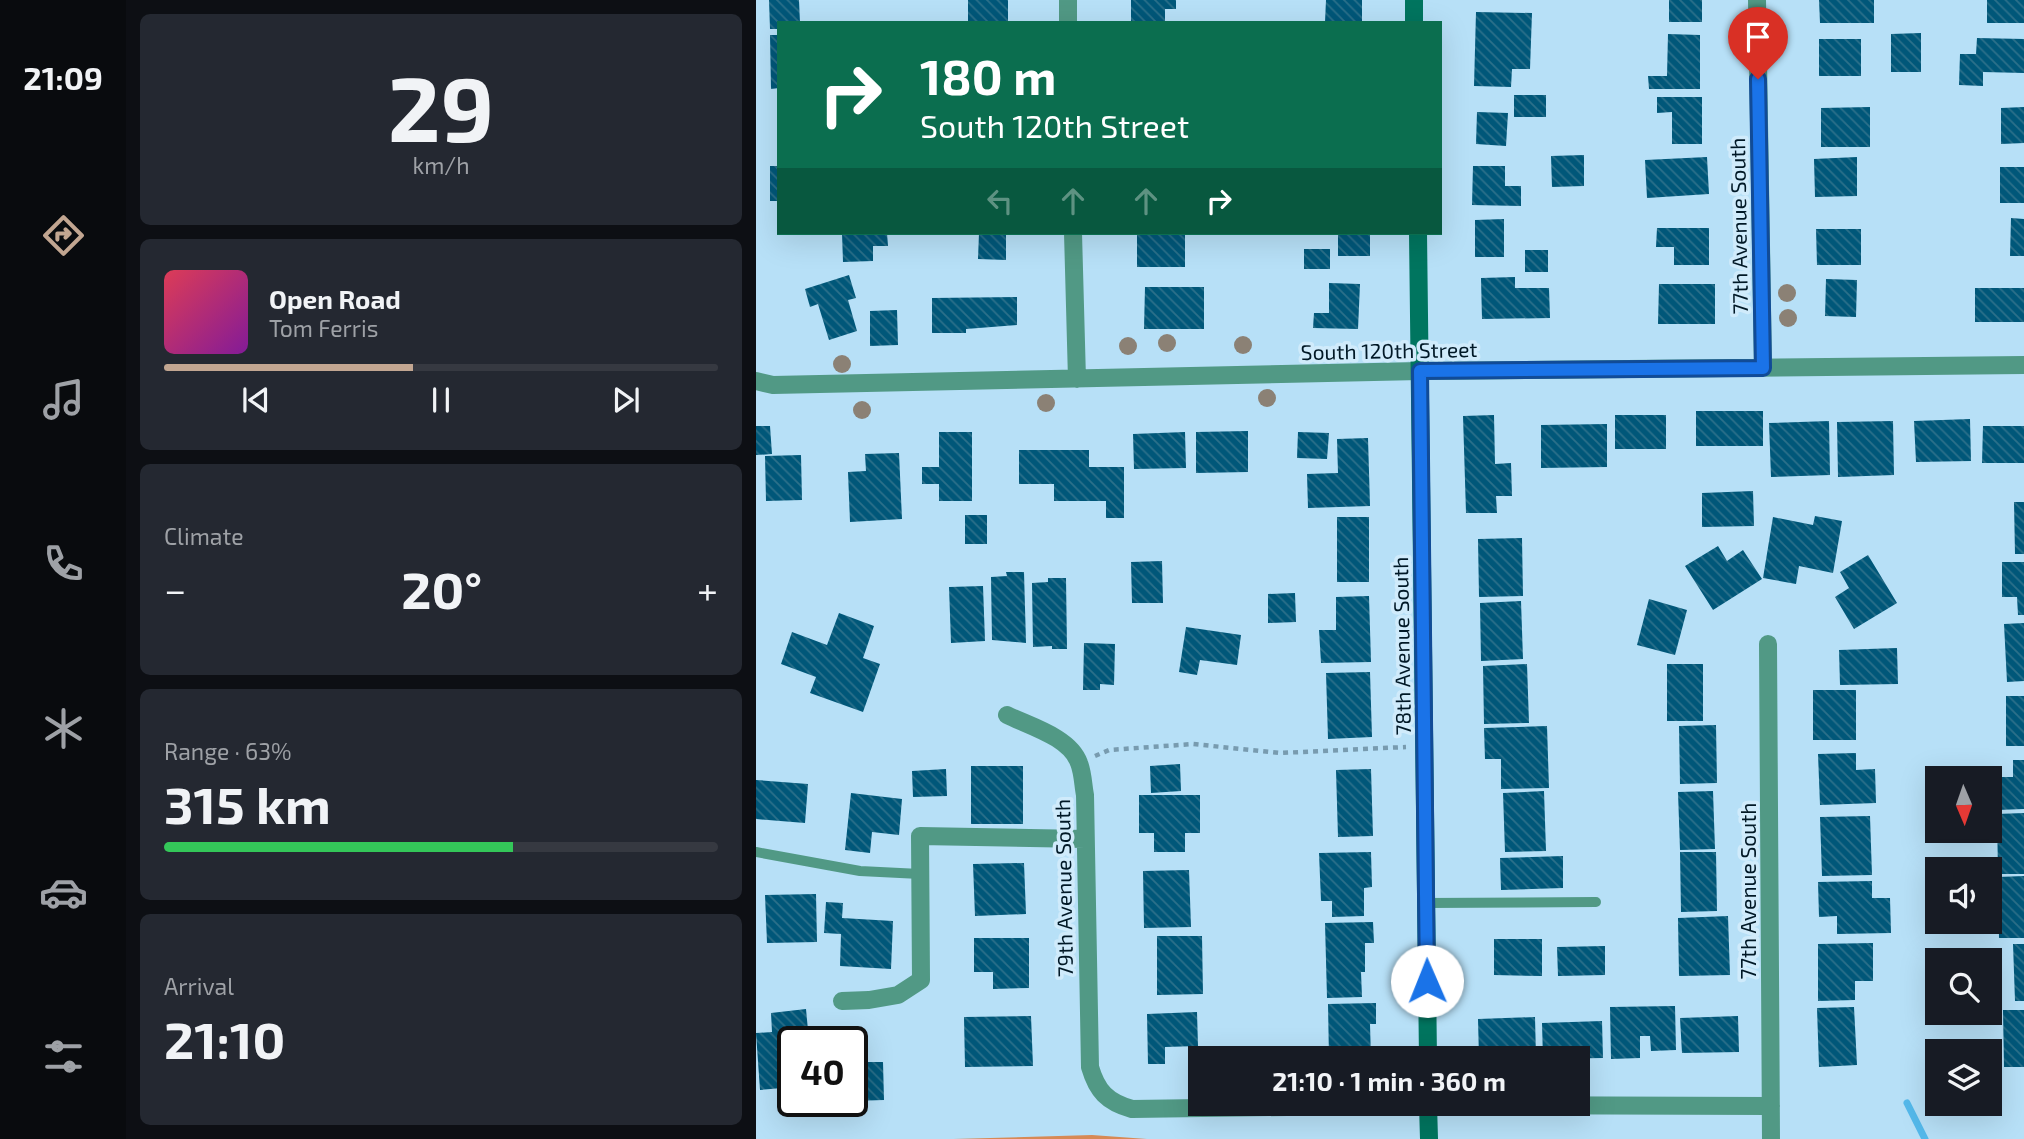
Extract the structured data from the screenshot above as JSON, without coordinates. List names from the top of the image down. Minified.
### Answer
{"streets":{"street":["77th Avenue South","South 120th Street","78th Avenue South","79th Avenue South"]},"crossings":[["77th Avenue South","South 120th Street"],["South 120th Street","78th Avenue South"]],"north":"bottom","page":{"tabs":"21:09","tile":[["29","km/h"],"Climate",["Range · 63%","315 km"],["Arrival","21:10"]],"turn":["180 m","South 120th Street"],"song":["Open Road","Tom Ferris"],"heat":["−","20°","+"],"limit":"40","trip":"21:10 · 1 min · 360 m"}}
